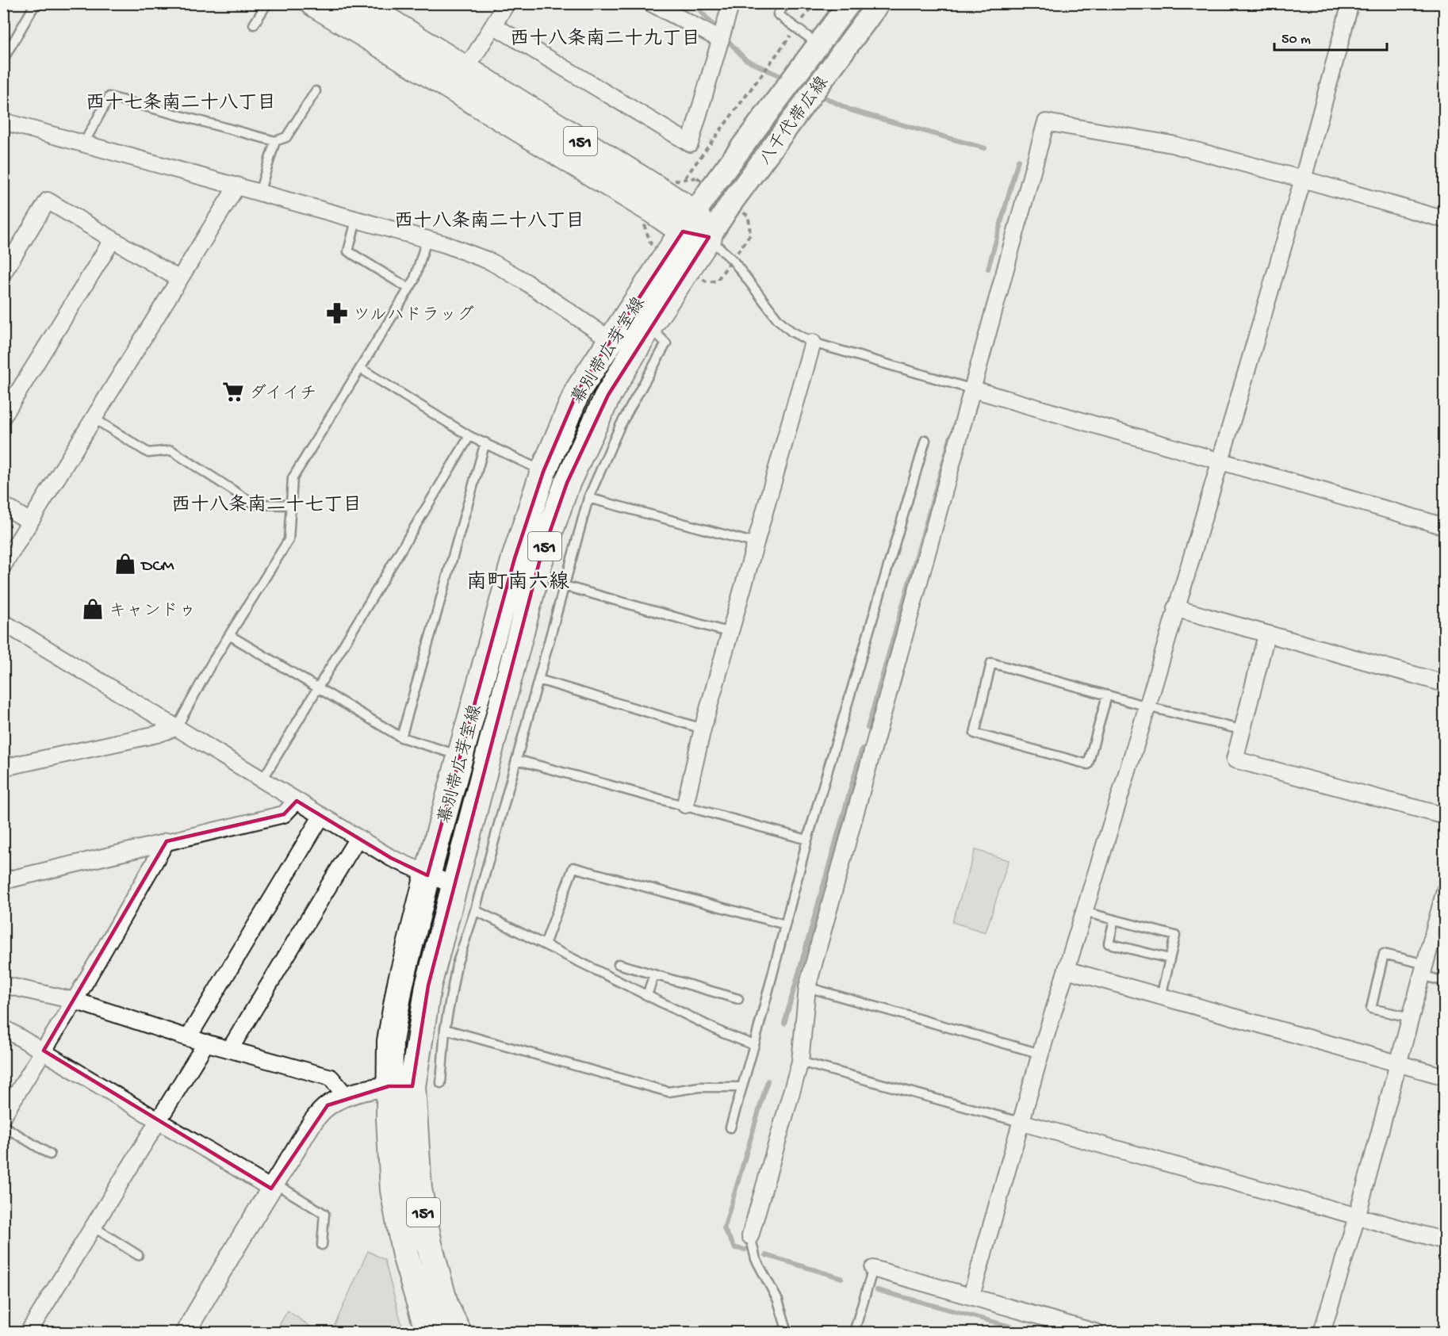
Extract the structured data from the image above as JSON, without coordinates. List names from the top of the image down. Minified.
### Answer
{"streets":{"main road":["八千代帯広線","151","幕別帯広芽室線"]},"crossings":[["八千代帯広線","151"],["八千代帯広線","幕別帯広芽室線"],["151","幕別帯広芽室線"]],"districts":["西十八条南二十九丁目","西十七条南二十八丁目","西十八条南二十八丁目","西十八条南二十七丁目","南町南六線"],"places":{"pharmacy":["ツルハドラッグ"],"supermarket":["ダイイチ"],"shop":["DCM","キャンドゥ"]},"scale_bar":"50 m"}
